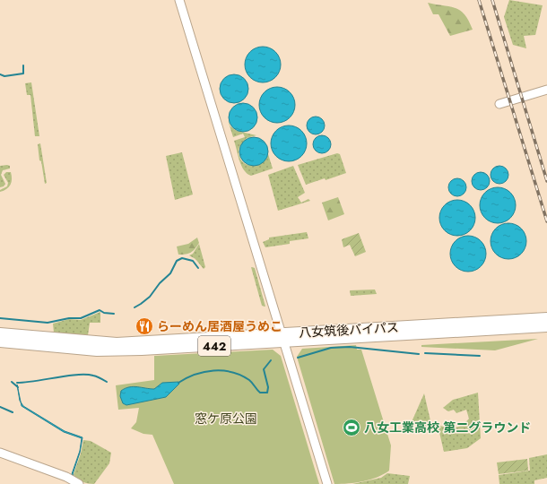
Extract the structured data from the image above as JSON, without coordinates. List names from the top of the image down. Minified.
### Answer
{"streets":{"highway":["八女筑後バイパス","442"]},"parks":["窓ケ原公園"],"places":{"restaurant":["らーめん居酒屋うめこ"],"sports":["八女工業高校 第二グラウンド"]}}
